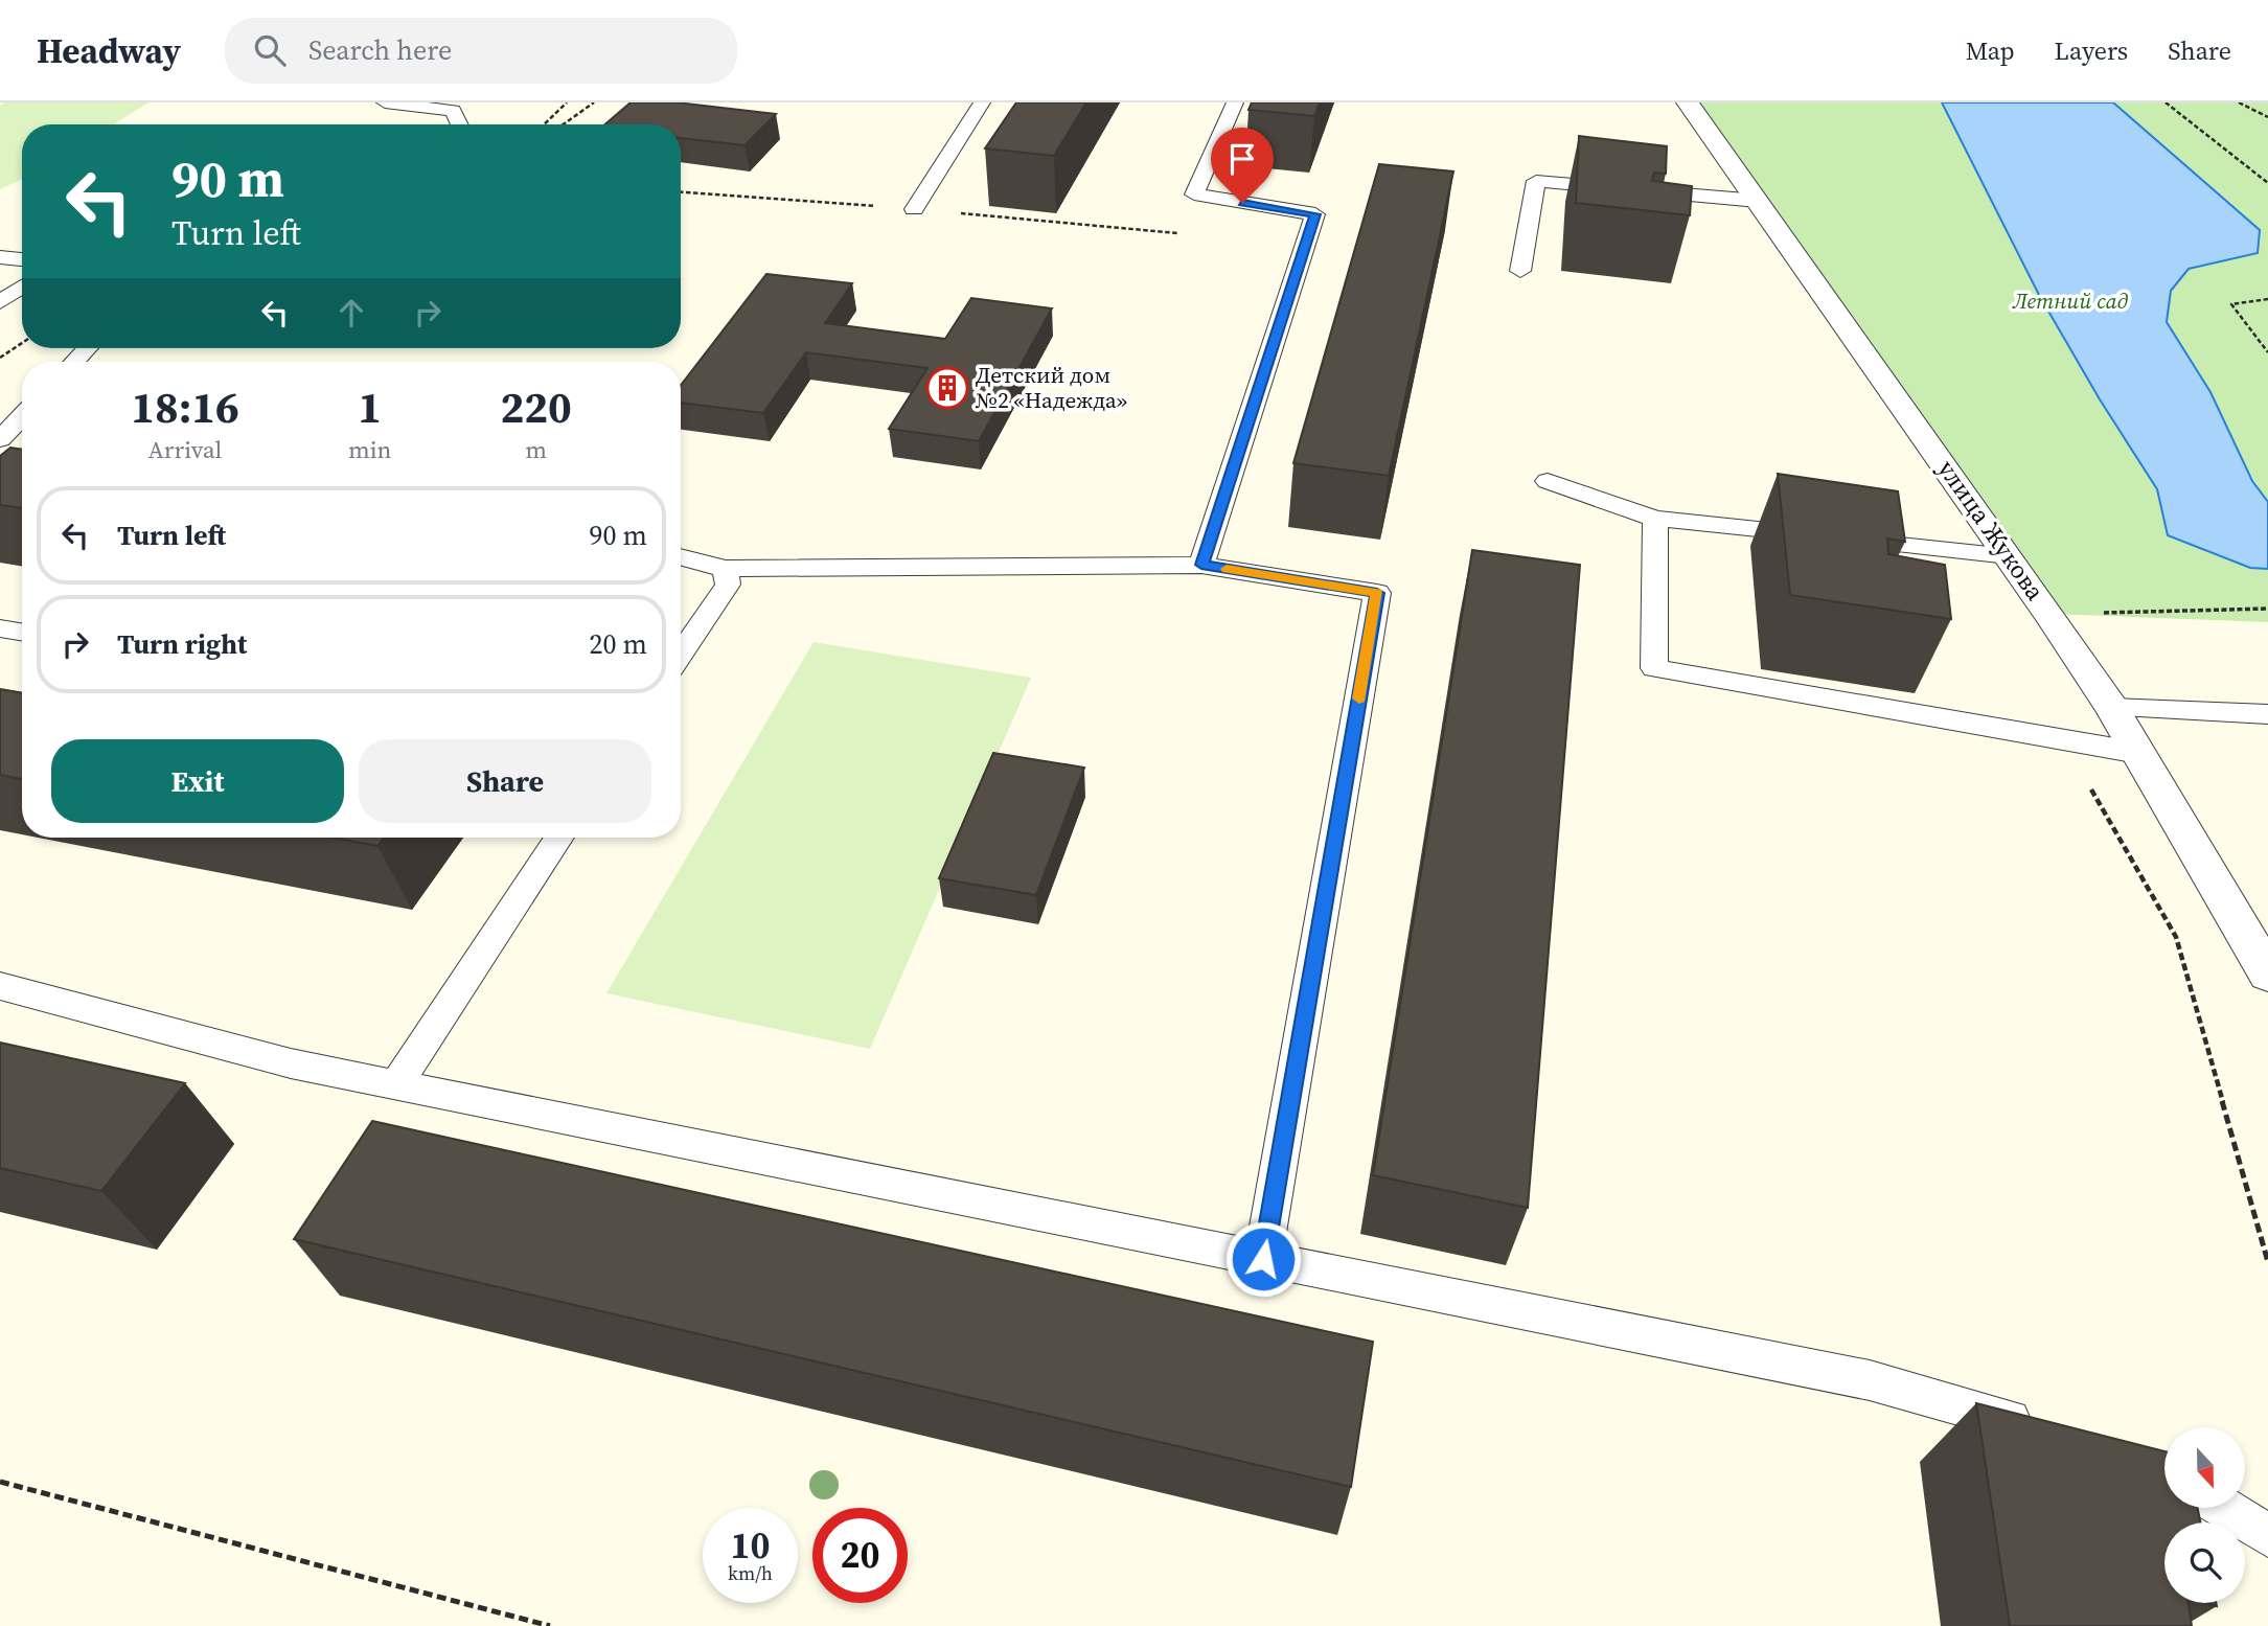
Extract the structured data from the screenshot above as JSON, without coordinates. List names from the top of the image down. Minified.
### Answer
{"streets":{"street":["улица Жукова"]},"parks":["Летний сад"],"places":{"building":["Детский дом №2 «Надежда»"]},"north":"bottom","page":{"header":"Headway","search":"Search here","nav":["Map","Layers","Share"],"turn":["90 m","Turn left"],"eta":["18:16","Arrival","1","min","220","m"],"list":[{"name":"Turn left","value":"90 m"},{"name":"Turn right","value":"20 m"}],"buttons":["Exit","Share"],"speed":"10 km/h","limit":"20"}}
